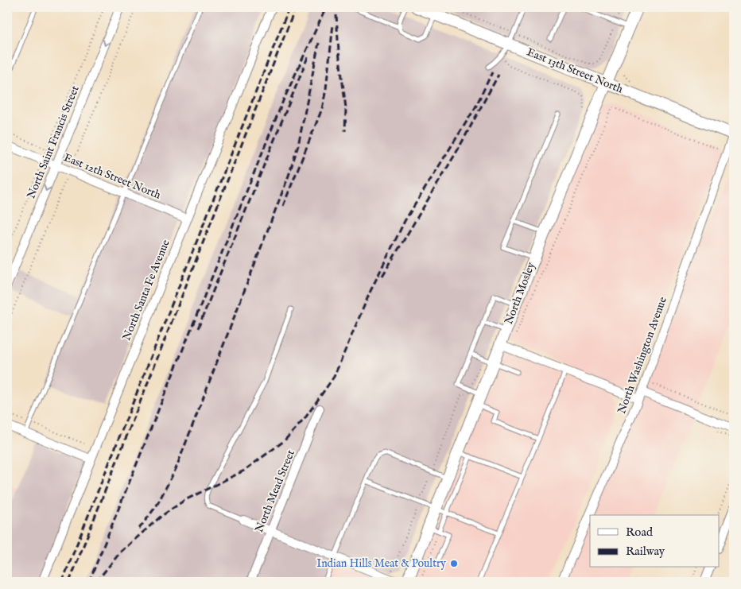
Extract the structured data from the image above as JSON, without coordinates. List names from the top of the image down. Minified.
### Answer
{"streets":{"street":["East 13th Street North","North Saint Francis Street","East 12th Street North","North Santa Fe Avenue","North Mosley","North Washington Avenue","North Mead Street"]},"crossings":[["East 13th Street North","North Mosley"],["East 13th Street North","North Washington Avenue"],["North Saint Francis Street","East 12th Street North"],["East 12th Street North","North Santa Fe Avenue"]],"one_way":["North Saint Francis Street"],"places":["Indian Hills Meat & Poultry"],"legend":["Road","Railway"]}
